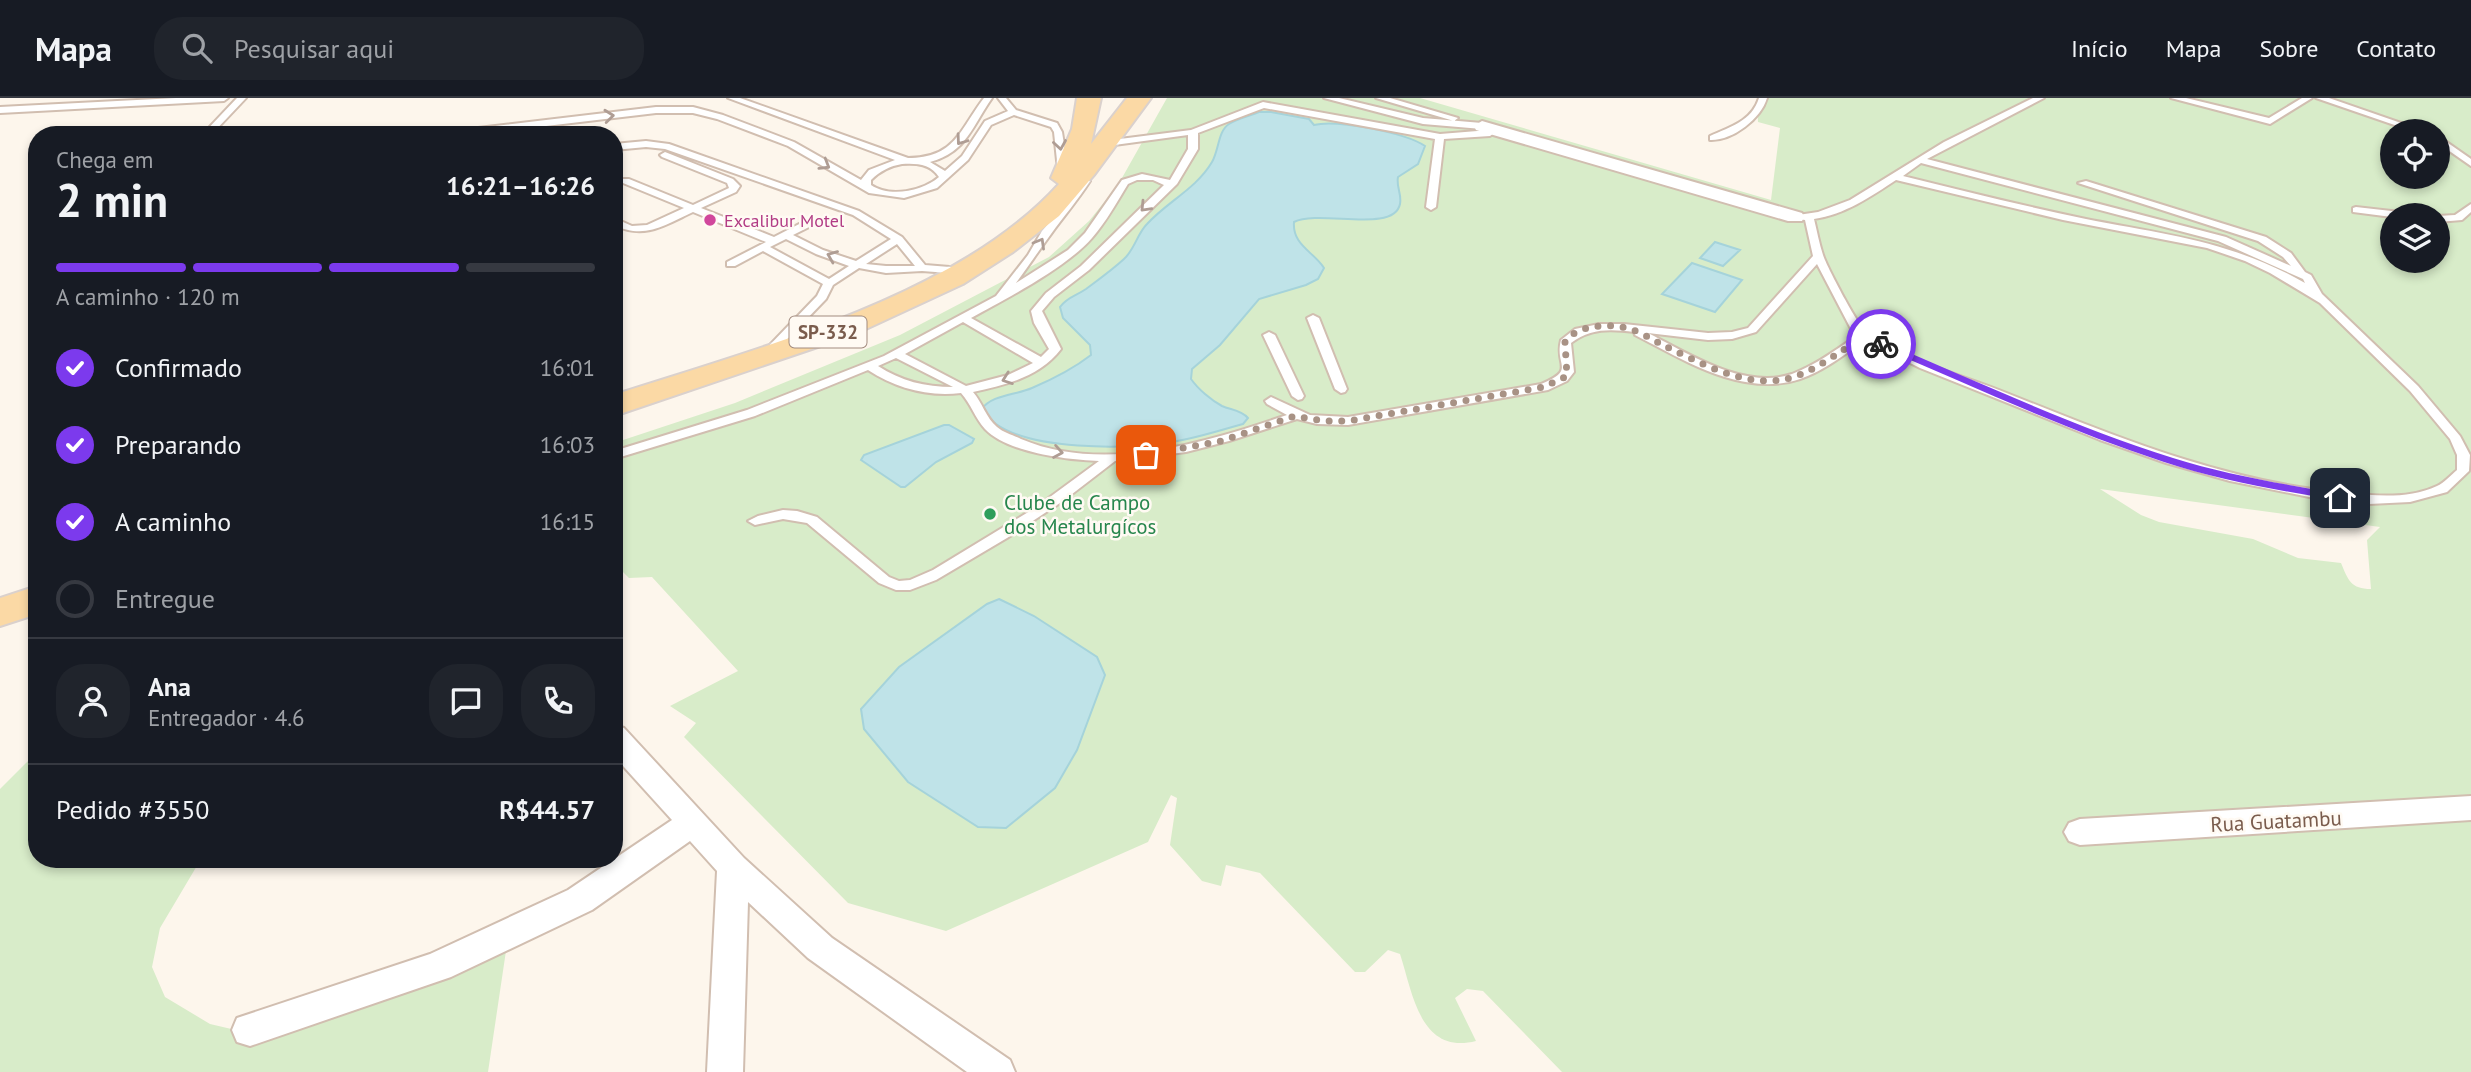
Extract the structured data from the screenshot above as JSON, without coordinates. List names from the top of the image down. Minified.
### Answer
{"streets":{"main road":["SP-332"],"street":["Rua Guatambu"]},"places":["Excalibur Motel","Clube de Campo dos Metalurgícos"],"page":{"header":"Mapa","search":"Pesquisar aqui","nav":["Início","Mapa","Sobre","Contato"],"heading":["2 min","Chega em","16:21–16:26"],"panel":["Ana","Entregador · 4.6","Pedido #3550","R$44.57"],"bar":"A caminho · 120 m","list":[["Confirmado","16:01"],["Preparando","16:03"],["A caminho","16:15"],"Entregue"]}}
